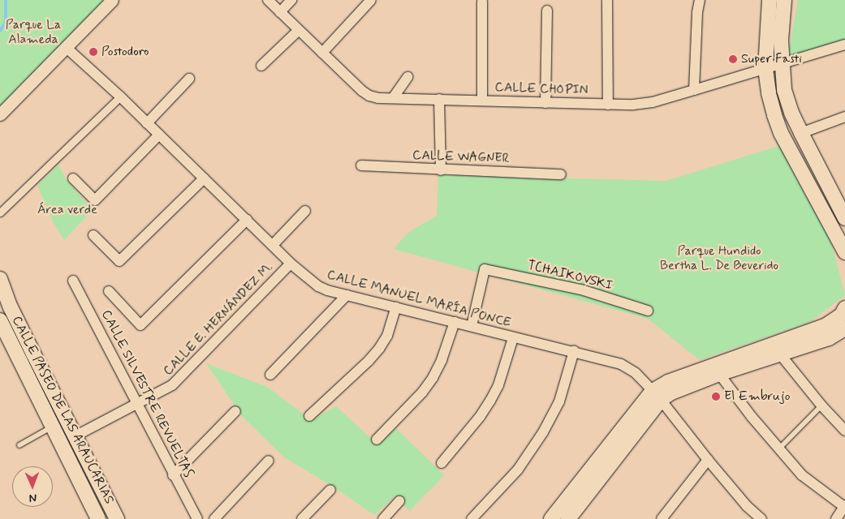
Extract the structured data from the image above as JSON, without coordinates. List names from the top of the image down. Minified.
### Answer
{"streets":{"main road":["CALLE PASEO DE LAS ARAUCARIAS"],"street":["CALLE CHOPIN","CALLE WAGNER","TCHAIKOVSKI","CALLE MANUEL MARÍA PONCE","CALLE E. HERNÁNDEZ M.","CALLE SILVESTRE REVUELTAS"]},"crossings":[["TCHAIKOVSKI","CALLE MANUEL MARÍA PONCE"],["CALLE MANUEL MARÍA PONCE","CALLE E. HERNÁNDEZ M."],["CALLE E. HERNÁNDEZ M.","CALLE SILVESTRE REVUELTAS"],["CALLE E. HERNÁNDEZ M.","CALLE PASEO DE LAS ARAUCARIAS"]],"parks":["Parque La Alameda","Área verde","Parque Hundido Bertha L. De Beverido"],"places":["Postodoro","Super Fasti","El Embrujo"],"north":"bottom"}
